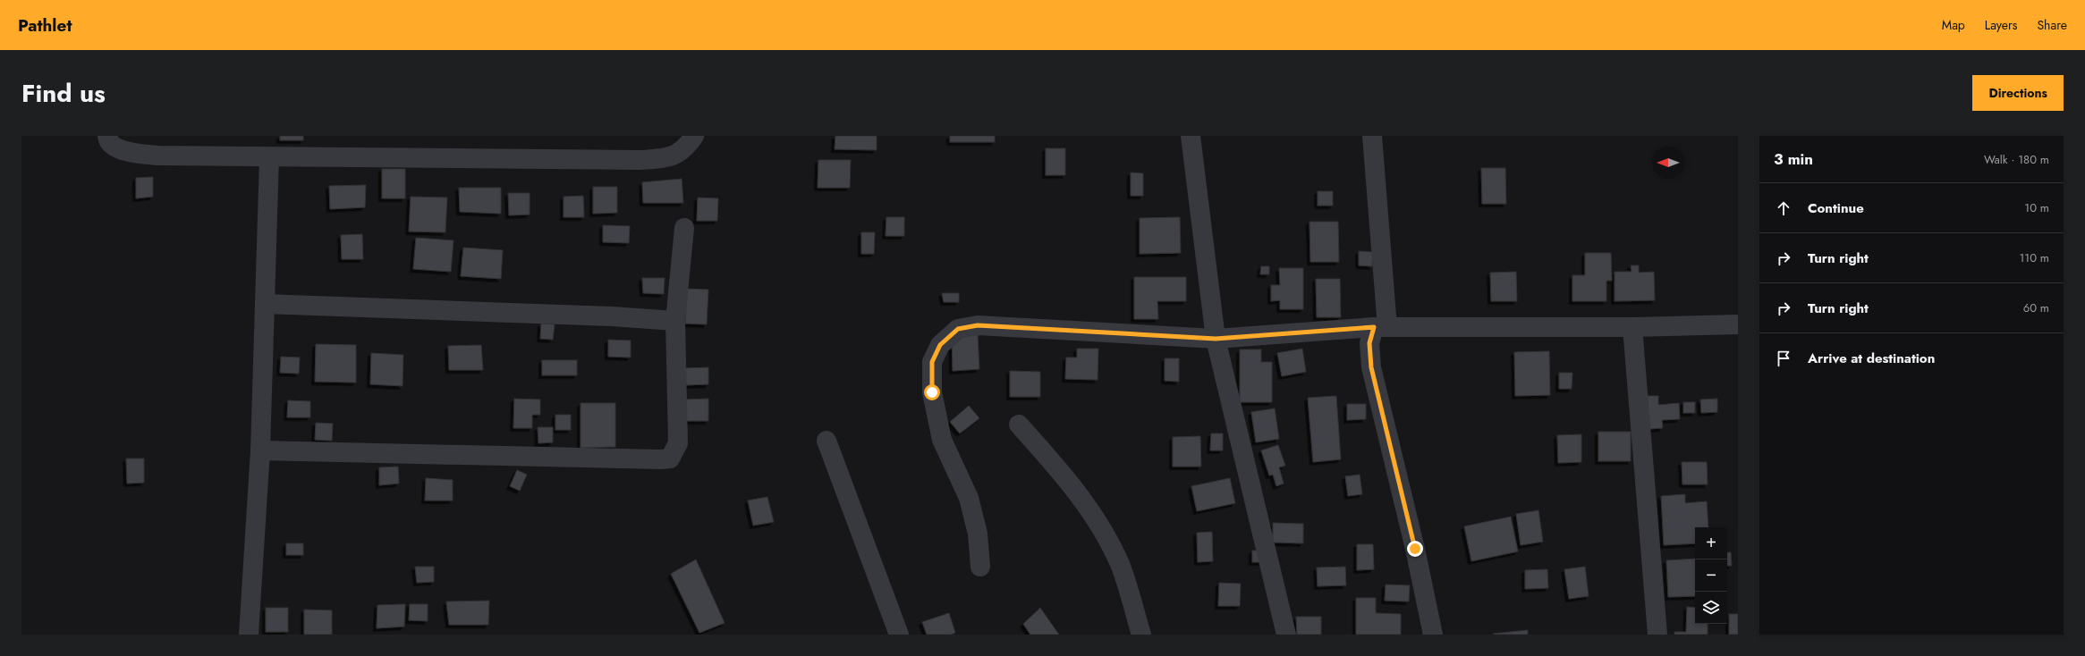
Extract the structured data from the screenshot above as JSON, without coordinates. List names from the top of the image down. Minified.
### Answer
{"north":"left","page":{"header":"Pathlet","nav":["Map","Layers","Share"],"title":"Find us","buttons":"Directions","heading":["3 min","Walk · 180 m"],"list":[["Continue","10 m"],["Turn right","110 m"],["Turn right","60 m"],"Arrive at destination"],"map_buttons":["+","−"]}}
